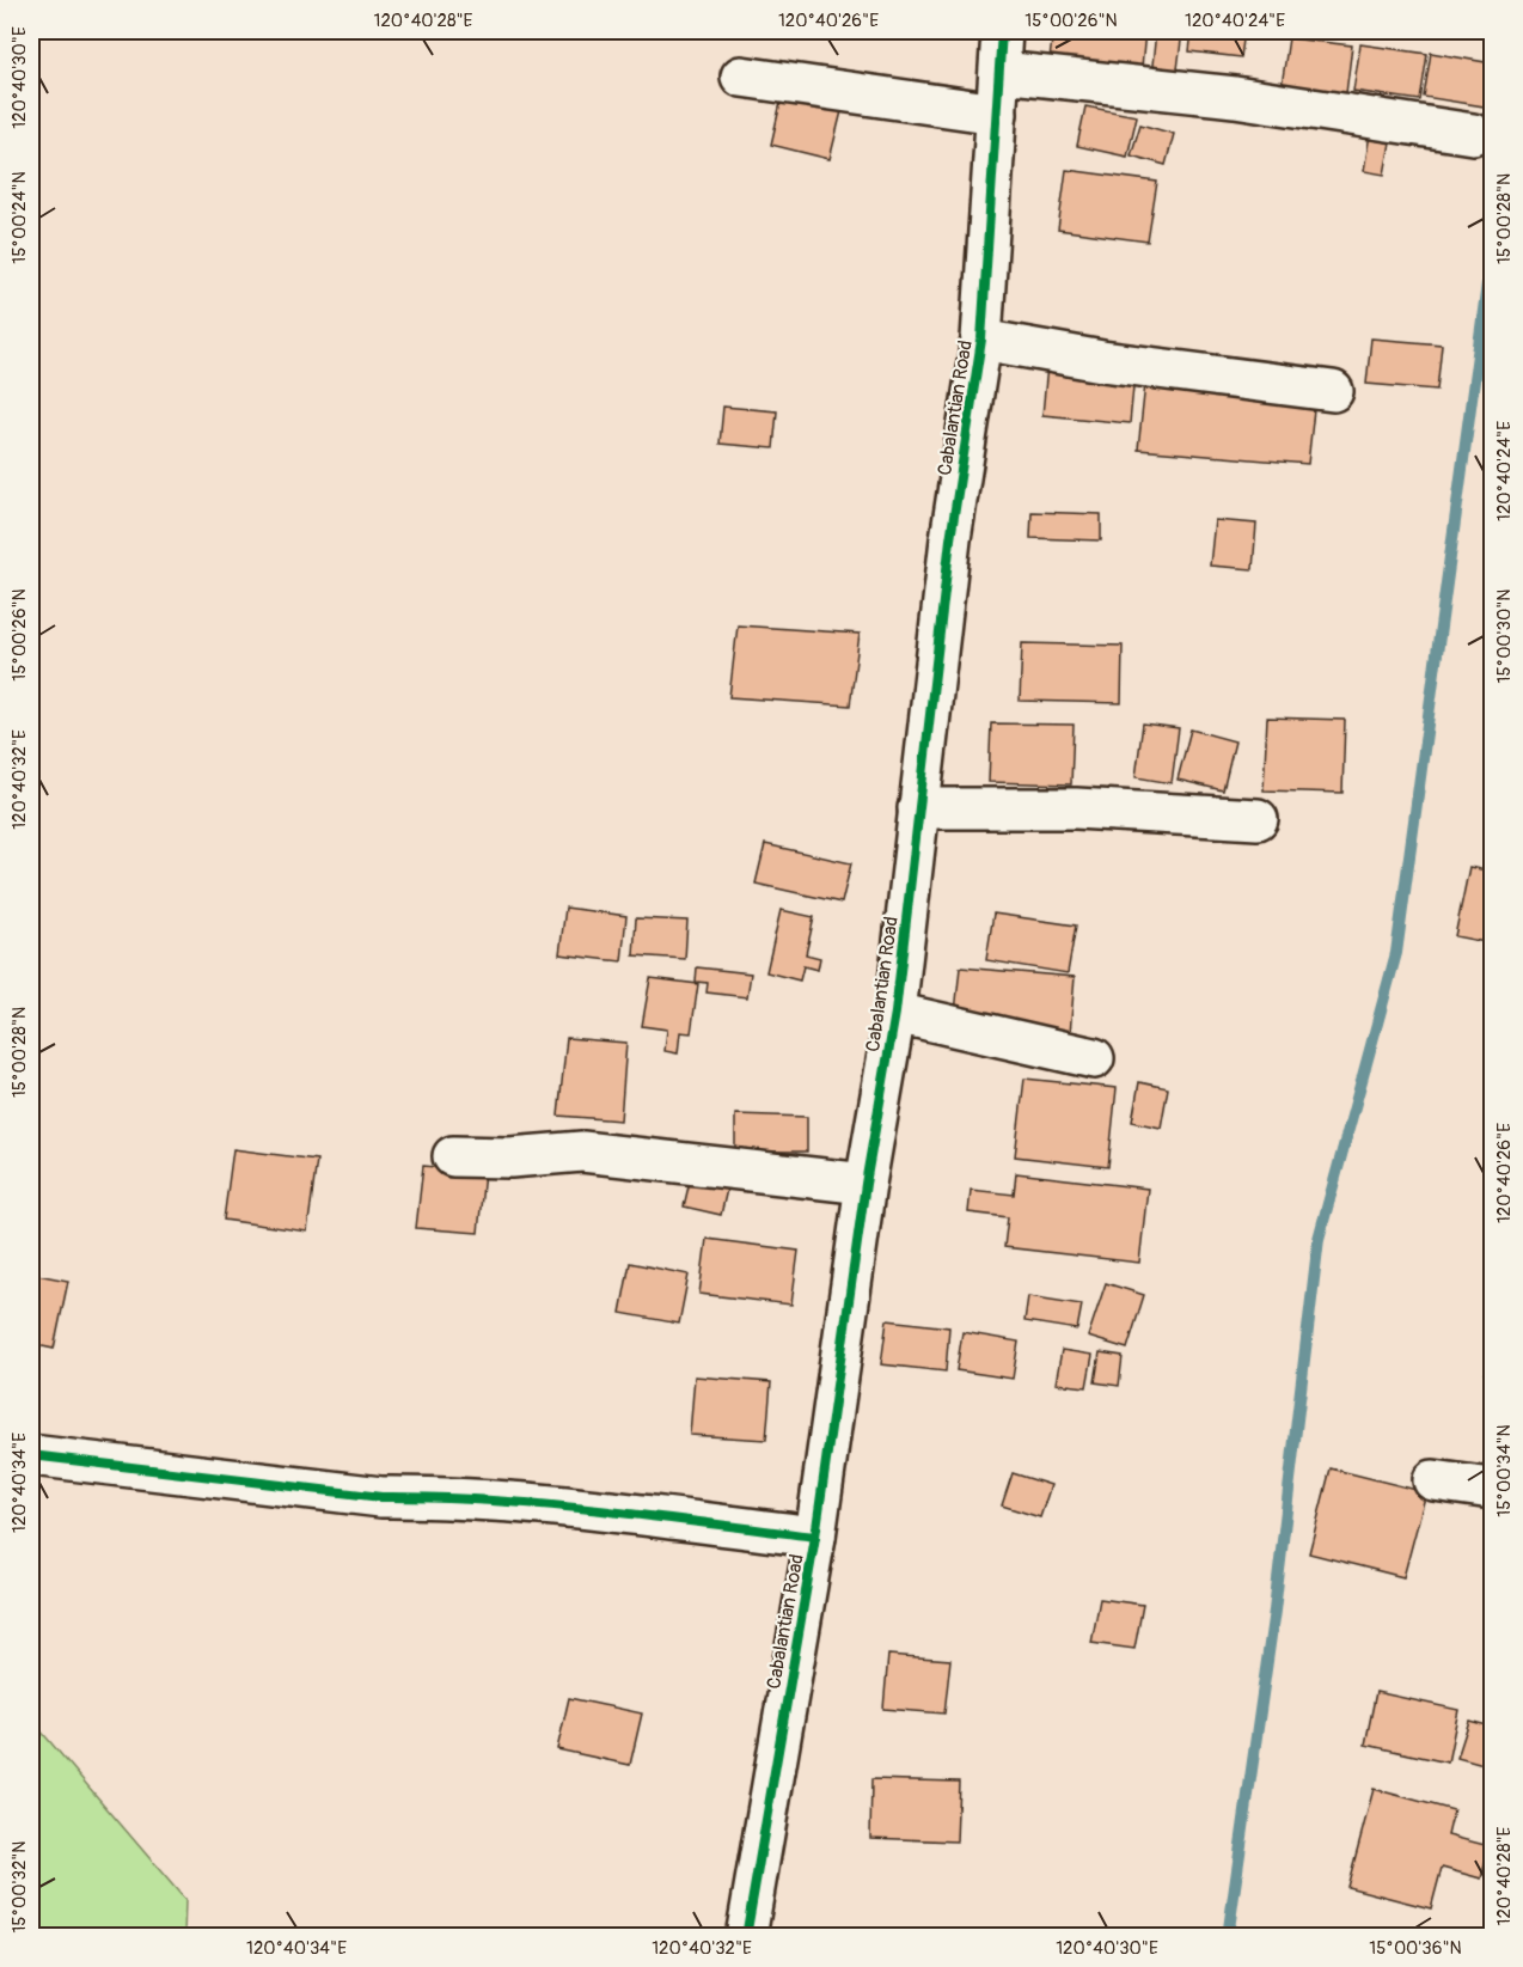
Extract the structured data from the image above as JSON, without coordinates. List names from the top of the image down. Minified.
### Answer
{"streets":{"street":["Cabalantian Road"]},"coordinates":["120°40'28\"E","120°40'26\"E","15°00'26\"N","120°40'24\"E","120°40'30\"E","15°00'24\"N","15°00'28\"N","15°00'30\"N","120°40'32\"E","15°00'34\"N","120°40'34\"E","15°00'32\"N","15°00'36\"N"]}
